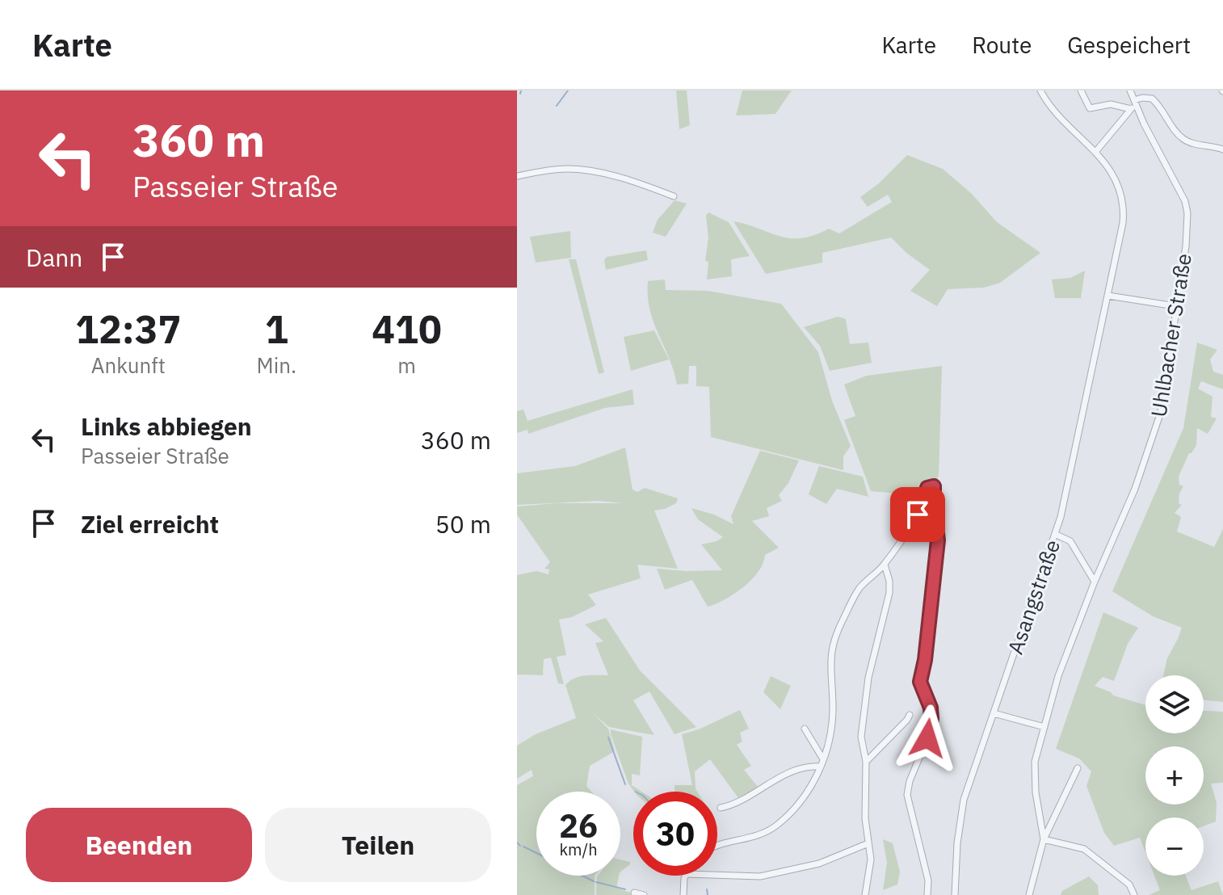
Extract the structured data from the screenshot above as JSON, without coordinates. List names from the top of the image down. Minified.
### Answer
{"streets":{"street":["Uhlbacher Straße","Asangstraße"]},"page":{"header":"Karte","nav":["Karte","Route","Gespeichert"],"turn":["360 m","Passeier Straße"],"then":"Dann","eta":["12:37","Ankunft","1","Min.","410","m"],"list":[{"name":"Links abbiegen","note":"Passeier Straße","value":"360 m"},{"name":"Ziel erreicht","value":"50 m"}],"map_buttons":["+","−"],"speed":"26 km/h","limit":"30","buttons":["Beenden","Teilen"]}}
